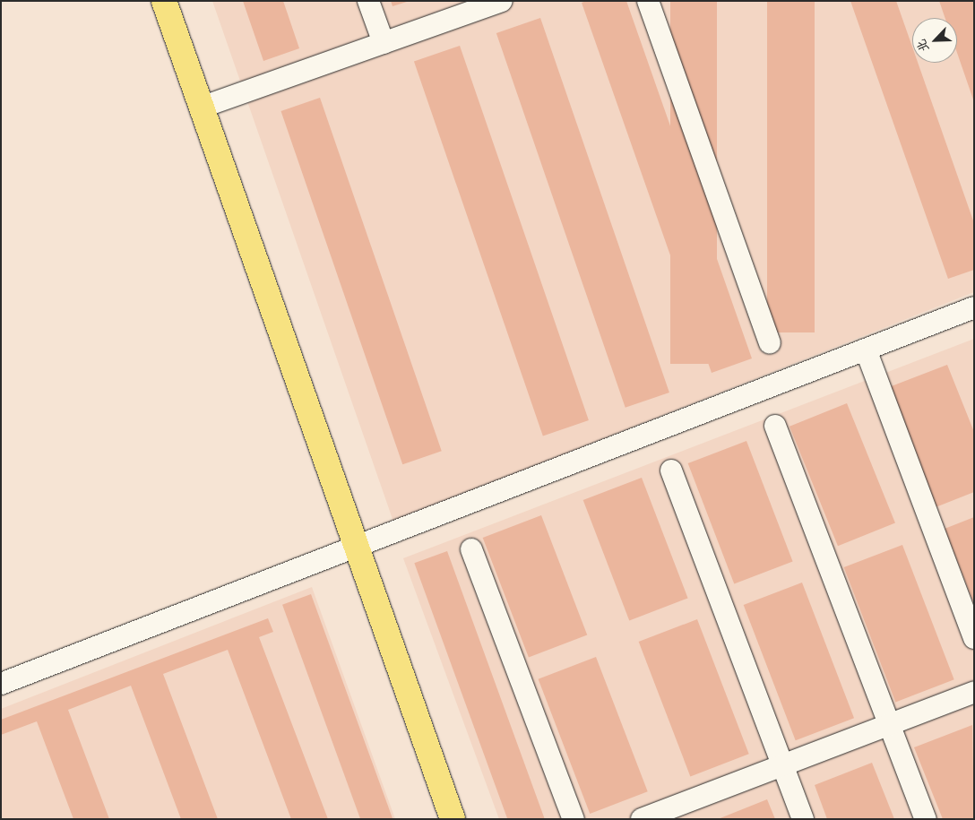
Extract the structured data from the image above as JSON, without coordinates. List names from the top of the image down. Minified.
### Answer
{"north":"bottom left"}
